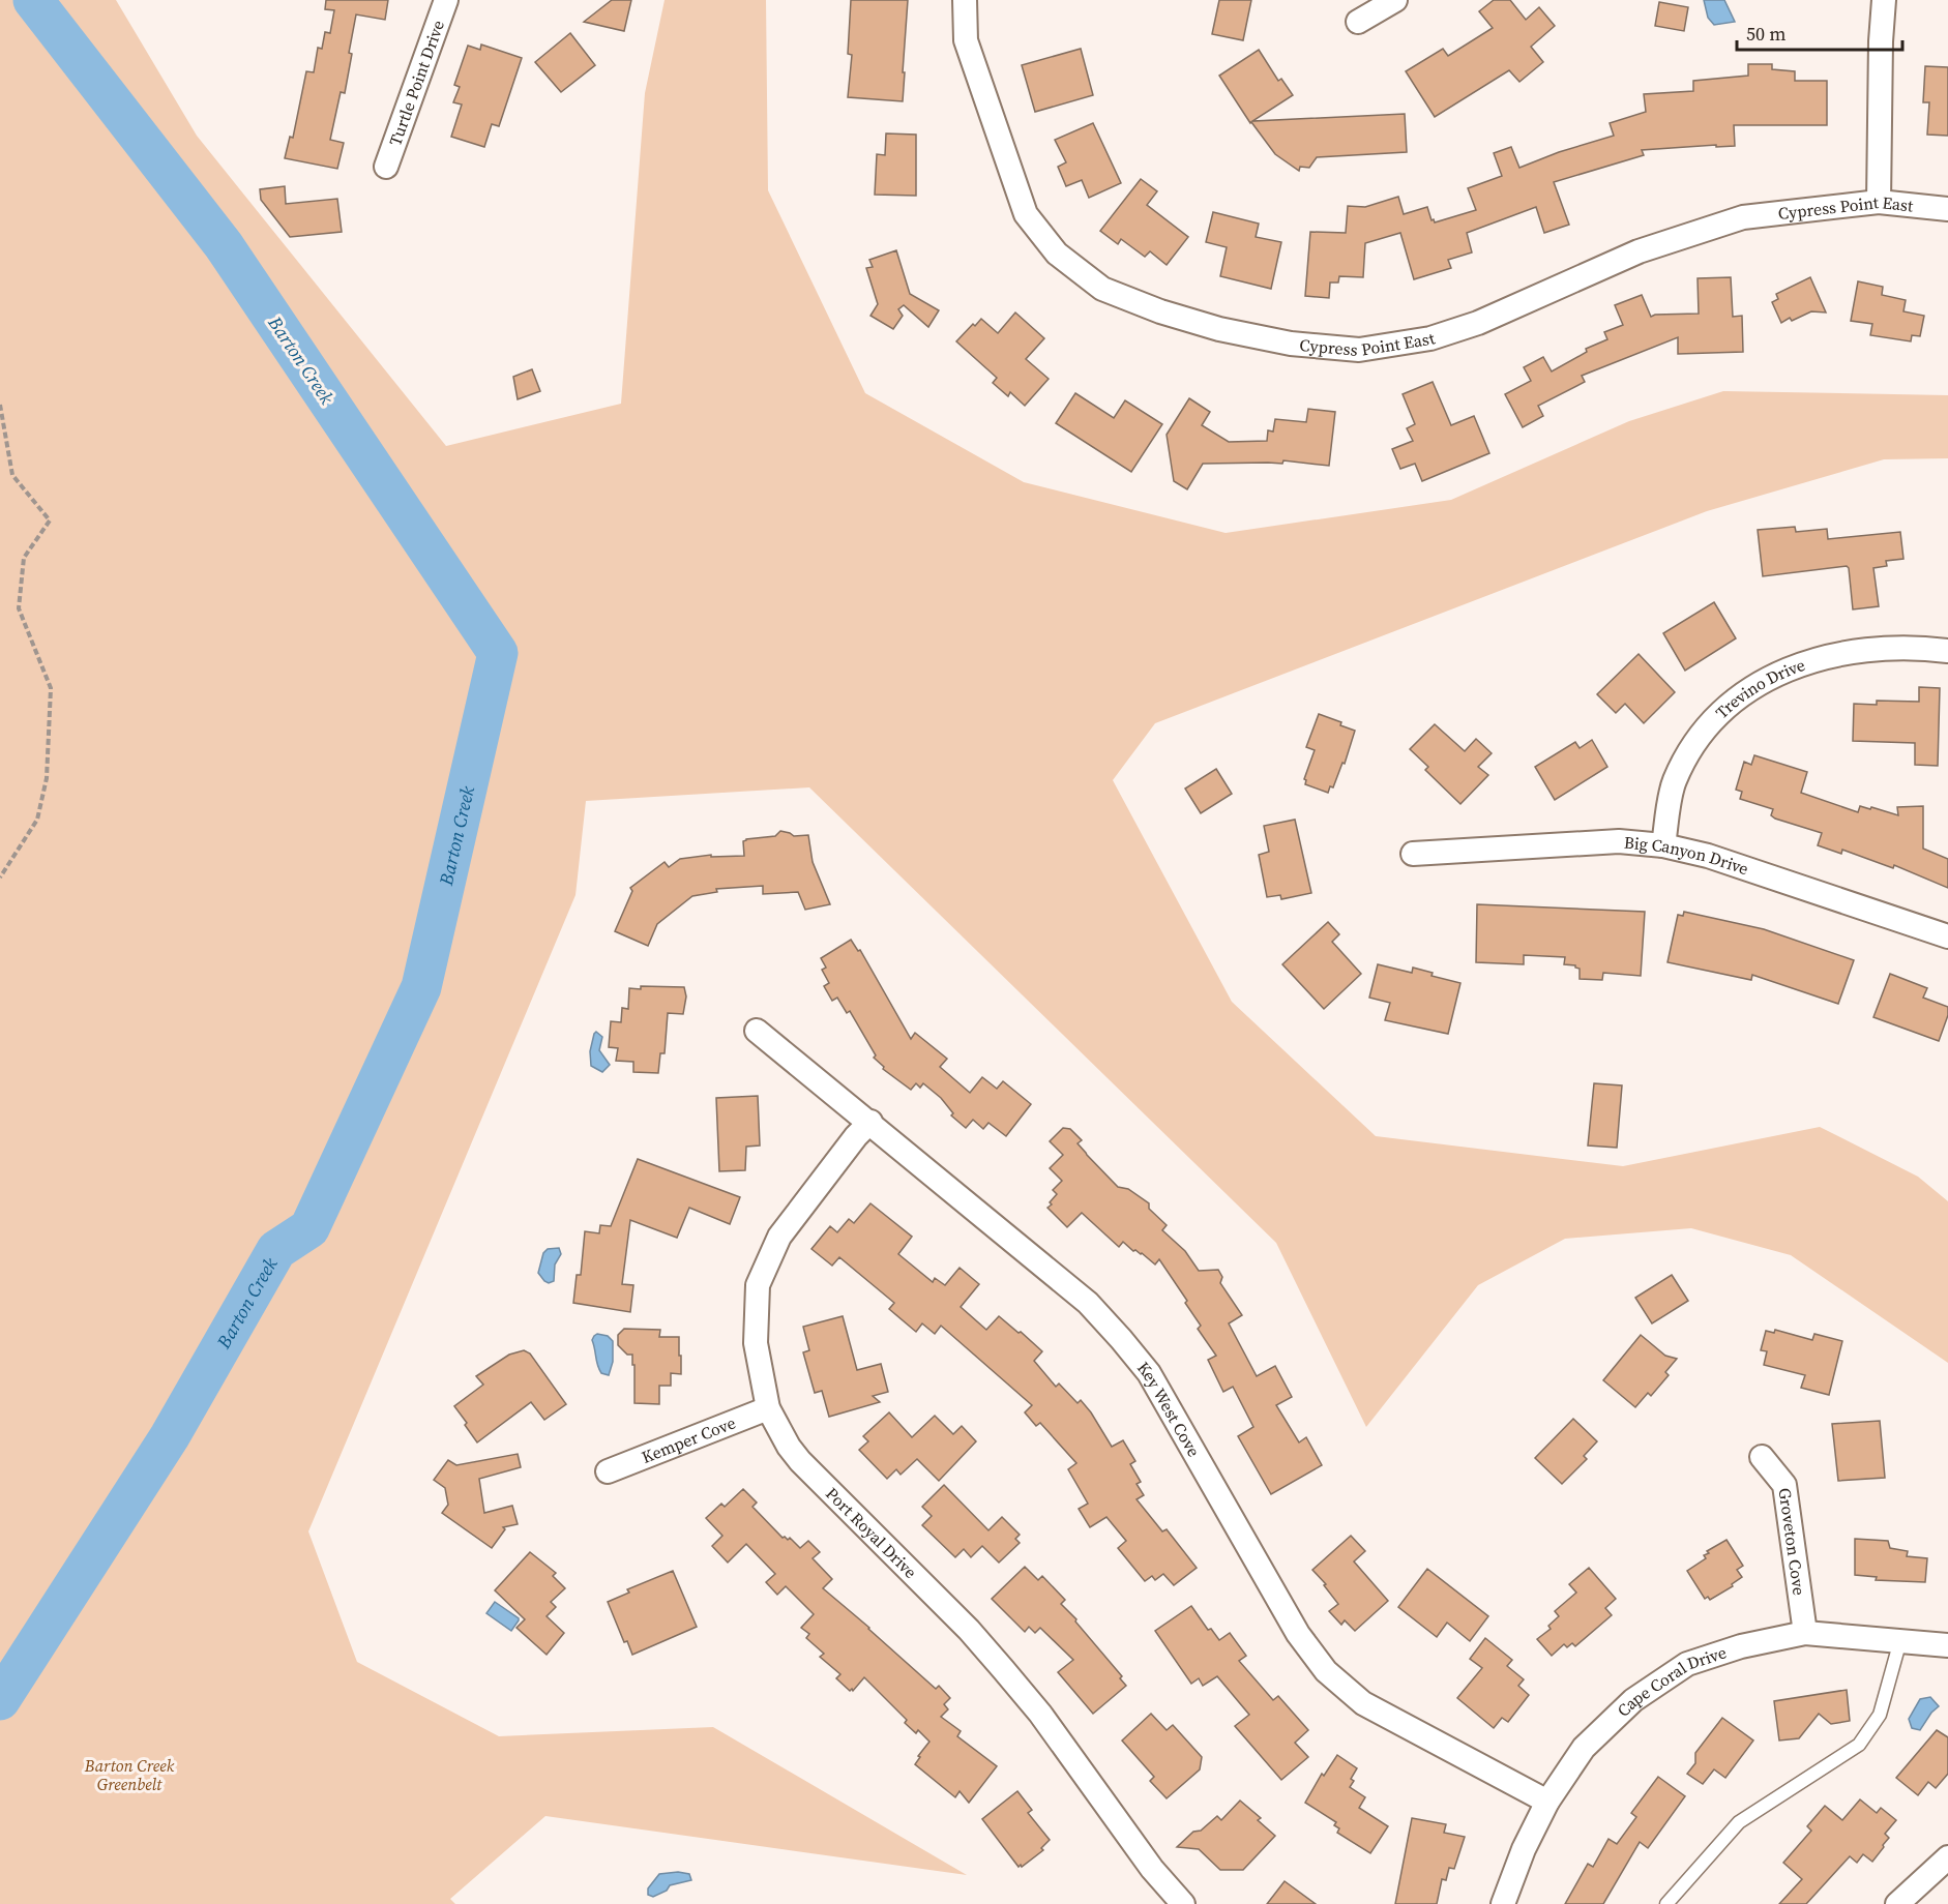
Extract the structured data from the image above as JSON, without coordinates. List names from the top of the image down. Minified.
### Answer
{"streets":{"street":["Turtle Point Drive","Cypress Point East","Trevino Drive","Big Canyon Drive","Key West Cove","Kemper Cove","Port Royal Drive","Groveton Cove","Cape Coral Drive"]},"crossings":[["Trevino Drive","Big Canyon Drive"],["Key West Cove","Port Royal Drive"],["Key West Cove","Cape Coral Drive"],["Kemper Cove","Port Royal Drive"],["Groveton Cove","Cape Coral Drive"]],"water":["Barton Creek"],"parks":["Barton Creek Greenbelt"],"scale_bar":"50 m"}
